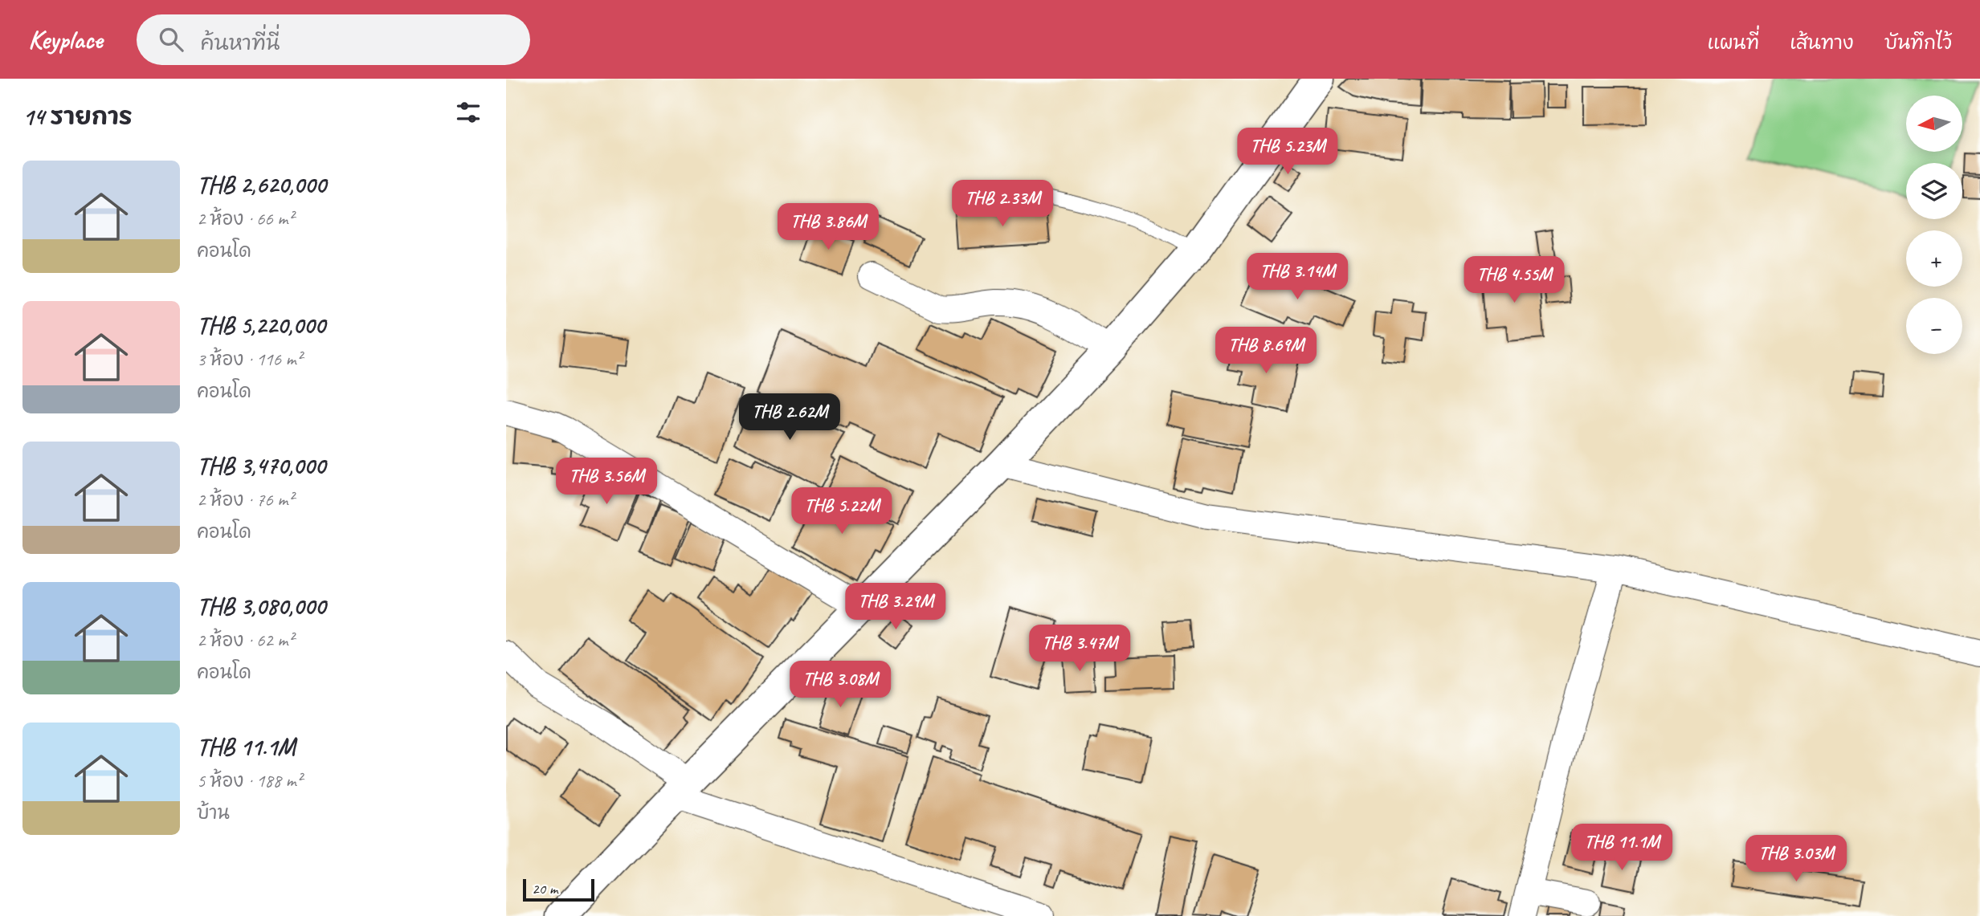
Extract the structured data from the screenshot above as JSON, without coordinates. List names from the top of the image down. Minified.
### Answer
{"scale_bar":"20 m","north":"left","page":{"header":"Keyplace","search":"ค้นหาที่นี่","nav":["แผนที่","เส้นทาง","บันทึกไว้"],"heading":"14 รายการ","map_buttons":["+","−"],"price":["THB 5.23M","THB 2.33M","THB 3.86M","THB 3.14M","THB 4.55M","THB 8.69M","THB 2.62M","THB 3.56M","THB 5.22M","THB 3.29M","THB 3.47M","THB 3.08M","THB 11.1M","THB 3.03M"],"list":[{"name":"THB 2,620,000","note":"2 ห้อง · 66 m² · คอนโด"},{"name":"THB 5,220,000","note":"3 ห้อง · 116 m² · คอนโด"},{"name":"THB 3,470,000","note":"2 ห้อง · 76 m² · คอนโด"},{"name":"THB 3,080,000","note":"2 ห้อง · 62 m² · คอนโด"},{"name":"THB 11.1M","note":"5 ห้อง · 188 m² · บ้าน"}],"scale":"20 m"}}
